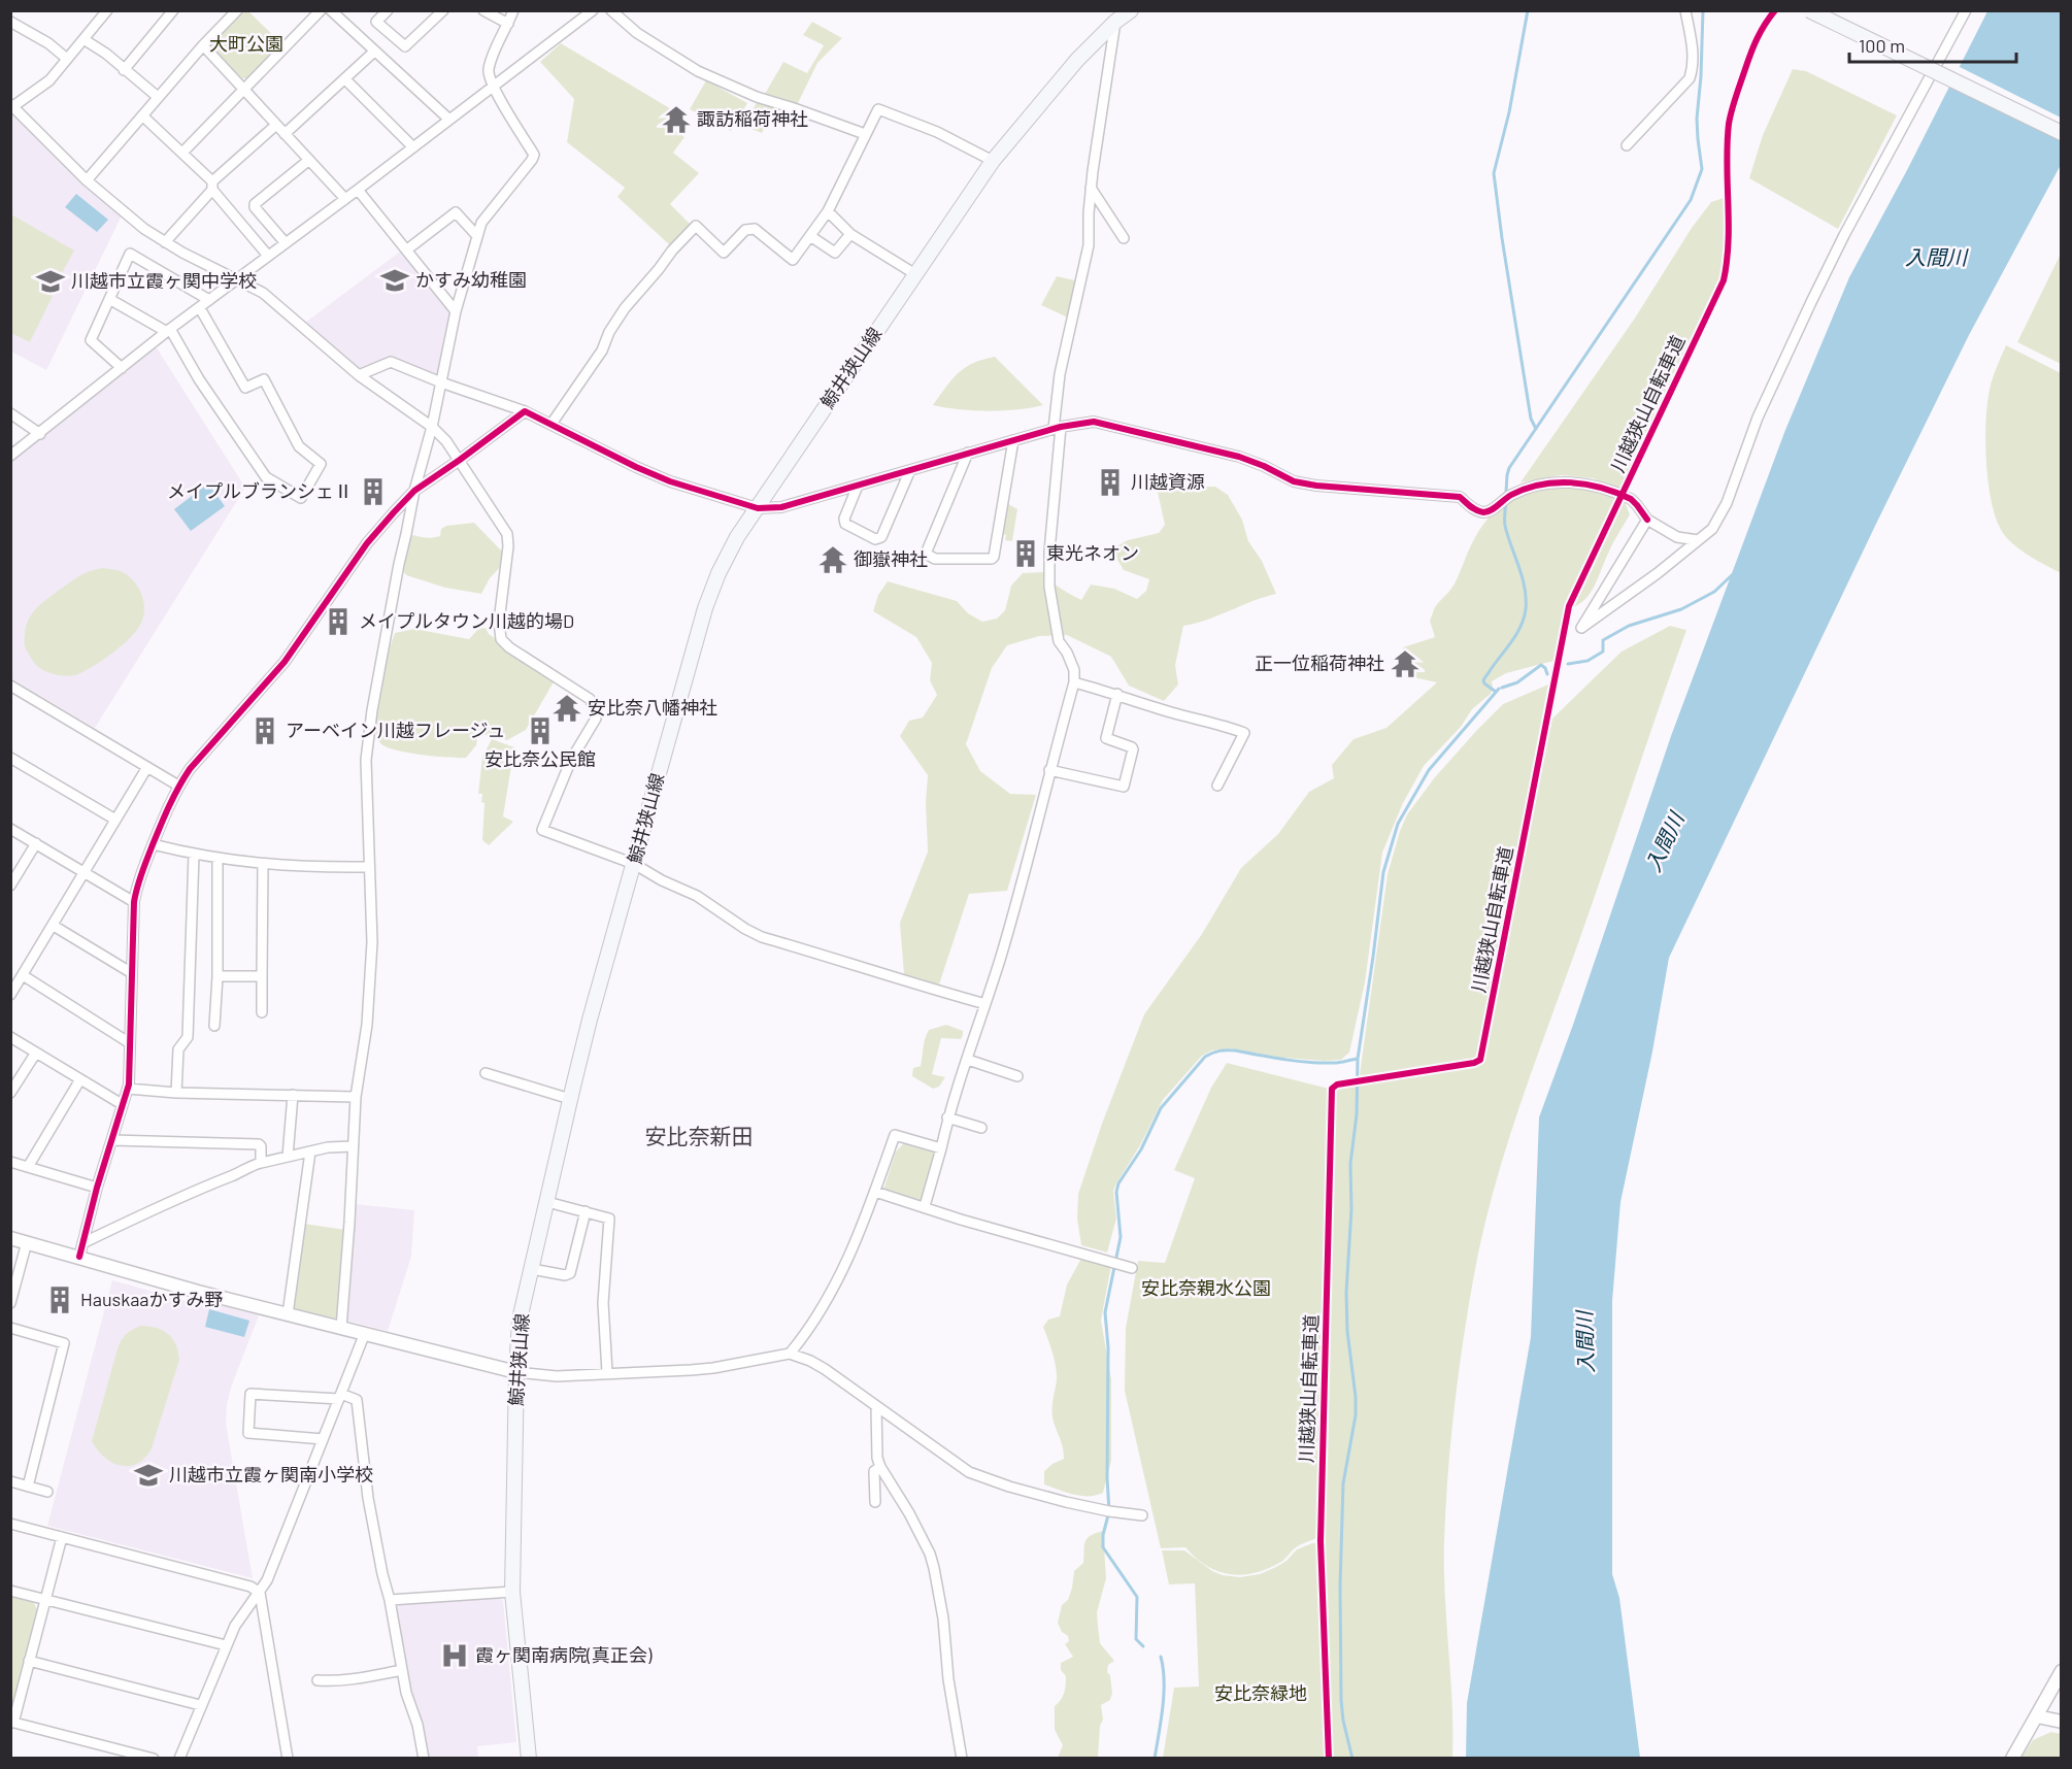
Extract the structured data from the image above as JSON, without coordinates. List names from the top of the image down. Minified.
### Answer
{"streets":{"main road":["鯨井狭山線"],"cycle path":["川越狭山自転車道"]},"districts":["安比奈新田"],"water":["入間川"],"parks":["大町公園","安比奈親水公園","安比奈緑地"],"places":{"temple":["諏訪稲荷神社","御嶽神社","正一位稲荷神社","安比奈八幡神社"],"school or university":["かすみ幼稚園","川越市立霞ヶ関中学校","川越市立霞ヶ関南小学校"],"building":["川越資源","メイプルブランシェⅡ","東光ネオン","メイプルタウン川越的場D","アーベイン川越フレージュ","安比奈公民館","Hauskaaかすみ野"],"hospital":["霞ヶ関南病院(真正会)"]},"scale_bar":"100 m"}
